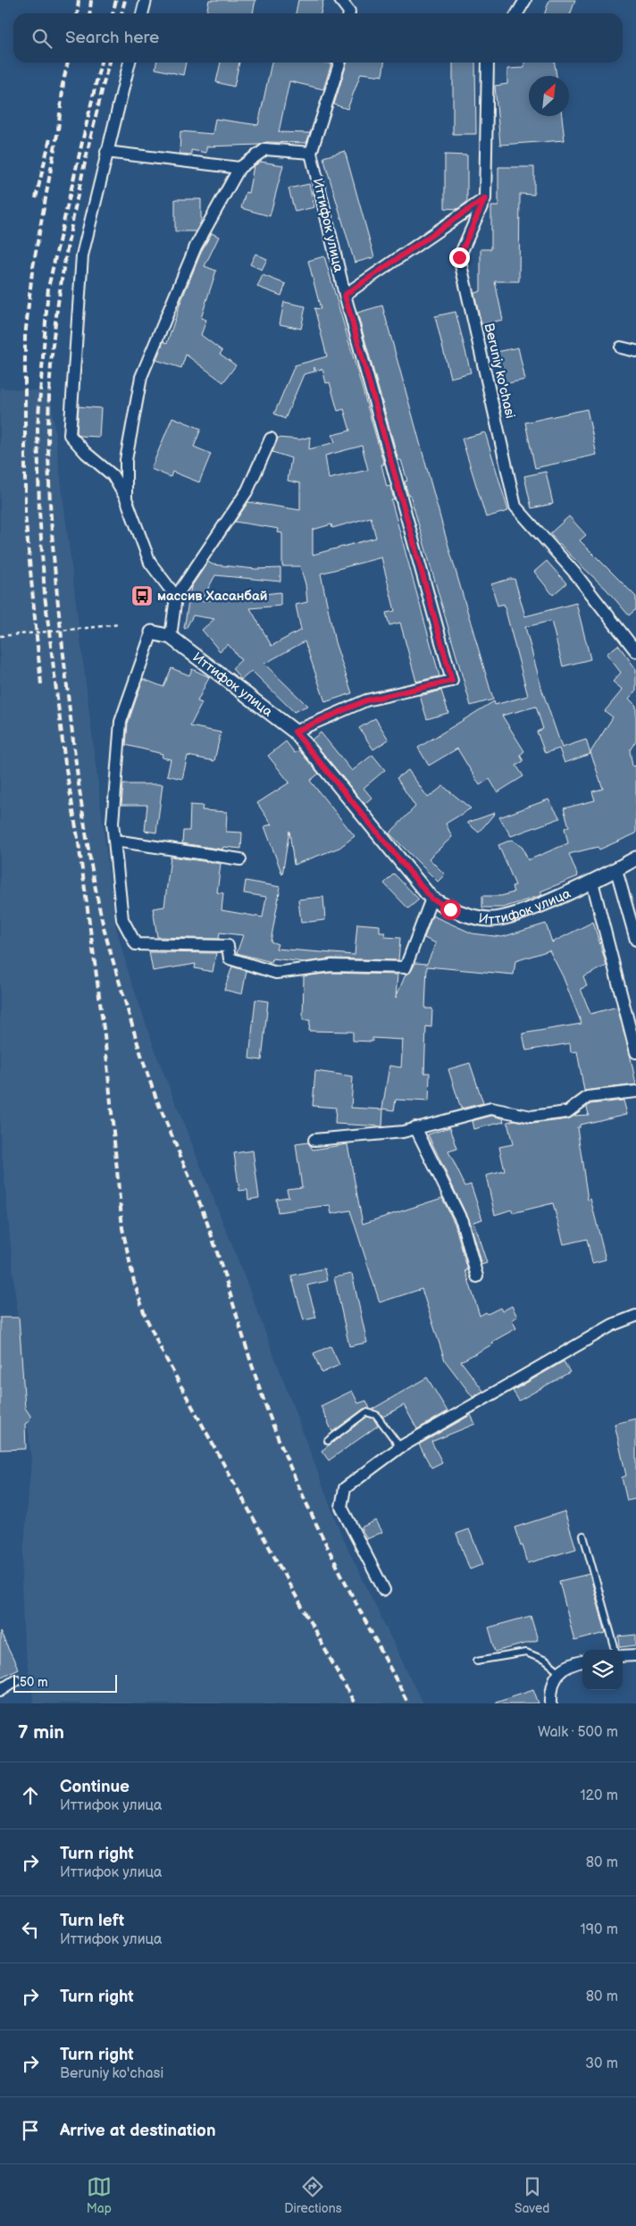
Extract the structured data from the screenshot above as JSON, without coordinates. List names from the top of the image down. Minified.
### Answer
{"streets":{"street":["Иттифок улица","Beruniy ko'chasi"]},"places":{"bus stop":["массив Хасанбай"]},"scale_bar":"50 m","north":"top right","page":{"search":"Search here","scale":"50 m","heading":["7 min","Walk · 500 m"],"list":[["Continue","Иттифок улица","120 m"],["Turn right","Иттифок улица","80 m"],["Turn left","Иттифок улица","190 m"],["Turn right","80 m"],["Turn right","Beruniy ko'chasi","30 m"],"Arrive at destination"],"nav":["Map","Directions","Saved"]}}
